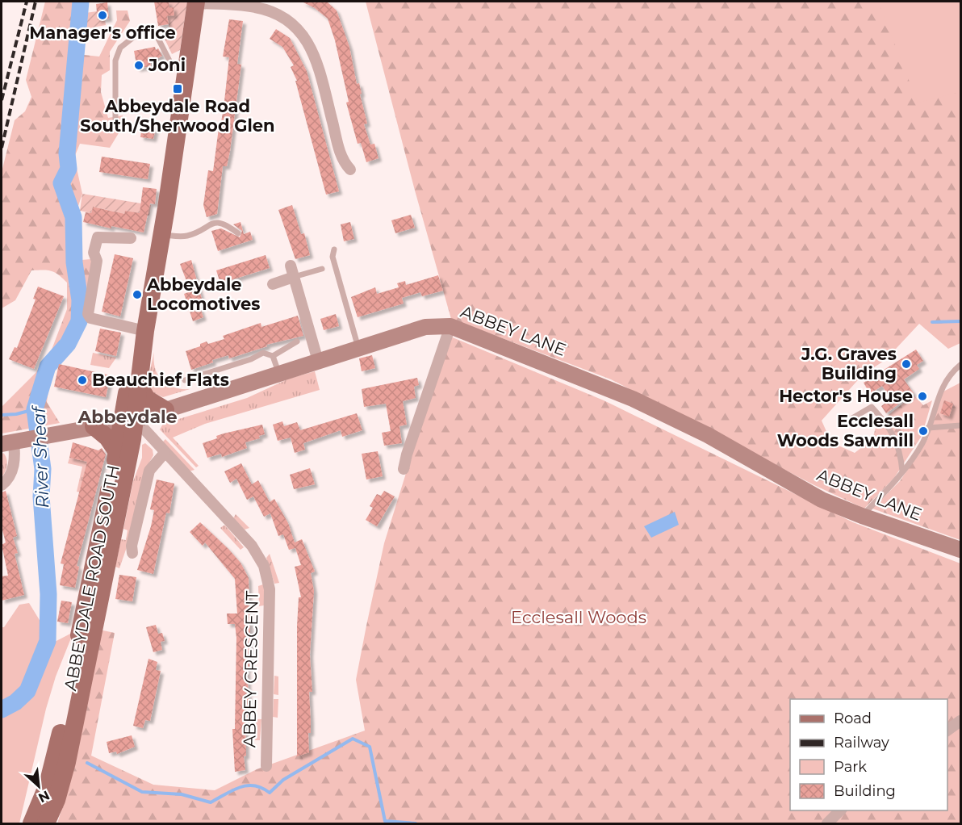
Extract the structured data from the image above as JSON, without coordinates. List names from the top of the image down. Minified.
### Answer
{"streets":{"main road":["ABBEY LANE","ABBEYDALE ROAD SOUTH"],"street":["ABBEY CRESCENT"]},"crossings":[["ABBEY LANE","ABBEYDALE ROAD SOUTH"],["ABBEY LANE","ABBEY CRESCENT"],["ABBEYDALE ROAD SOUTH","ABBEY CRESCENT"]],"districts":["Abbeydale"],"water":["River Sheaf"],"parks":["Ecclesall Woods"],"places":{"other":["Manager's office","Joni","Abbeydale Locomotives","J.G. Graves Building","Beauchief Flats","Hector's House","Ecclesall Woods Sawmill"],"transit":["Abbeydale Road South/Sherwood Glen"]},"legend":["Road","Railway","Park","Building"],"north":"bottom right"}
